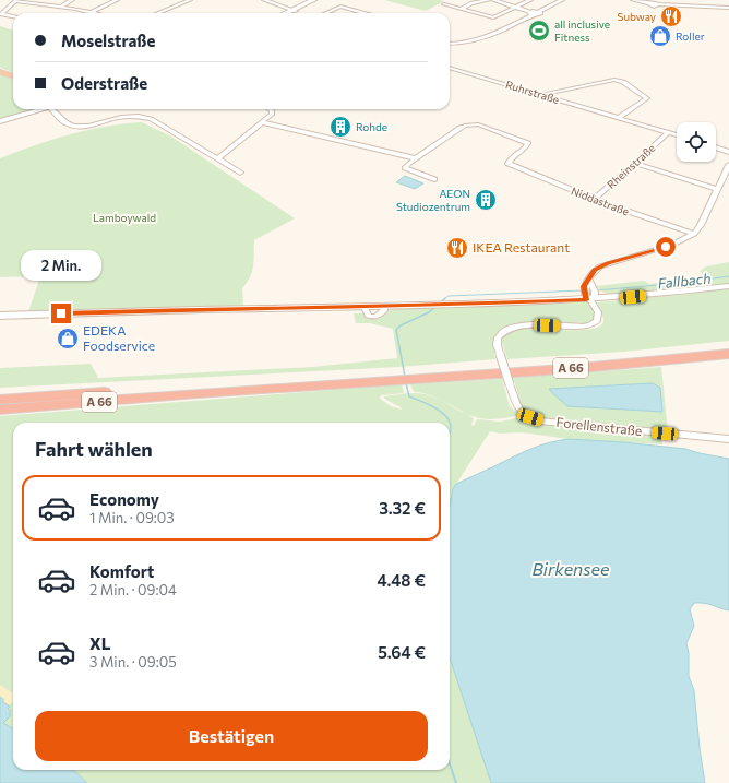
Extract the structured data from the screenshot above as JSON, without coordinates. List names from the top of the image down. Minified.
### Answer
{"streets":{"highway":["A 66"],"street":["Ruhrstraße","Rheinstraße","Niddastraße","Forellenstraße"]},"crossings":[["Ruhrstraße","Rheinstraße"],["Rheinstraße","Niddastraße"]],"water":["Fallbach","Birkensee"],"parks":["Lamboywald"],"places":{"restaurant":["Subway","IKEA Restaurant"],"sports":["all inclusive Fitness"],"shop":["Roller","EDEKA Foodservice"],"building":["Rohde","AEON Studiozentrum"]},"page":{"banner":["Moselstraße","Oderstraße"],"bubble":"2 Min.","heading":"Fahrt wählen","list":[{"name":"Economy","note":"1 Min. · 09:03","value":"3.32 €"},{"name":"Komfort","note":"2 Min. · 09:04","value":"4.48 €"},{"name":"XL","note":"3 Min. · 09:05","value":"5.64 €"}],"buttons":"Bestätigen"}}
